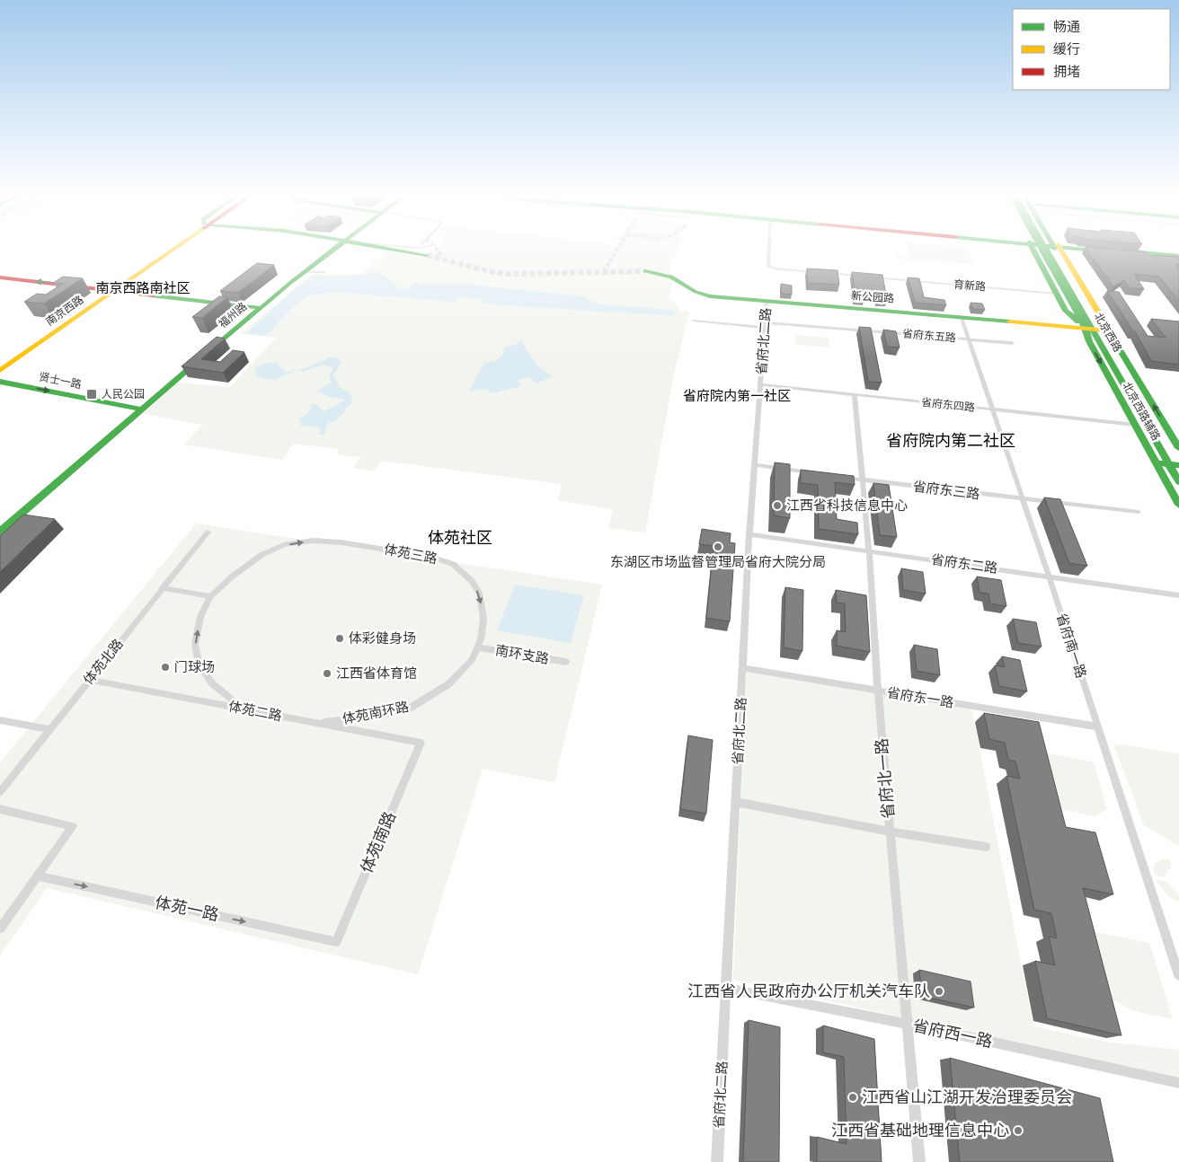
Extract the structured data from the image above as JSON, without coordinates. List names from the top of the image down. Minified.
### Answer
{"streets":{"main road":["新公园路","南京西路","福州路","北京西路","贤士一路","北京西路辅路"],"street":["育新路","省府东五路","省府北二路","省府东四路","省府东三路","体苑三路","省府东二路","省府南一路","南环支路","体苑北路","省府东一路","体苑二路","体苑南环路","省府北一路","体苑南路","体苑一路","省府西一路"]},"crossings":[["育新路","北京西路辅路"],["新公园路","北京西路"],["新公园路","省府北二路"],["新公园路","北京西路辅路"],["新公园路","省府南一路"],["福州路","贤士一路"],["北京西路","北京西路辅路"],["省府东五路","省府北二路"],["省府东五路","省府南一路"],["省府北二路","省府东四路"],["省府北二路","省府东二路"],["省府北二路","省府东一路"],["省府北二路","省府西一路"],["省府东四路","北京西路辅路"],["省府东四路","省府南一路"],["省府东四路","省府北一路"],["省府东三路","省府南一路"],["省府东三路","省府北一路"],["体苑三路","体苑南环路"],["省府东二路","省府南一路"],["省府东二路","省府北一路"],["省府南一路","省府东一路"],["南环支路","体苑南环路"],["体苑北路","体苑二路"],["省府东一路","省府北一路"],["体苑二路","体苑南环路"],["体苑二路","体苑南路"],["省府北一路","省府西一路"],["体苑南路","体苑一路"]],"one_way":["贤士一路","体苑三路","体苑一路"],"districts":["南京西路南社区","省府院内第一社区","省府院内第二社区","体苑社区"],"places":{"transit":["人民公园"],"other":["江西省科技信息中心","东湖区市场监督管理局省府大院分局","体彩健身场","门球场","江西省体育馆","江西省人民政府办公厅机关汽车队","江西省山江湖开发治理委员会","江西省基础地理信息中心"]},"legend":["畅通","缓行","拥堵"]}
